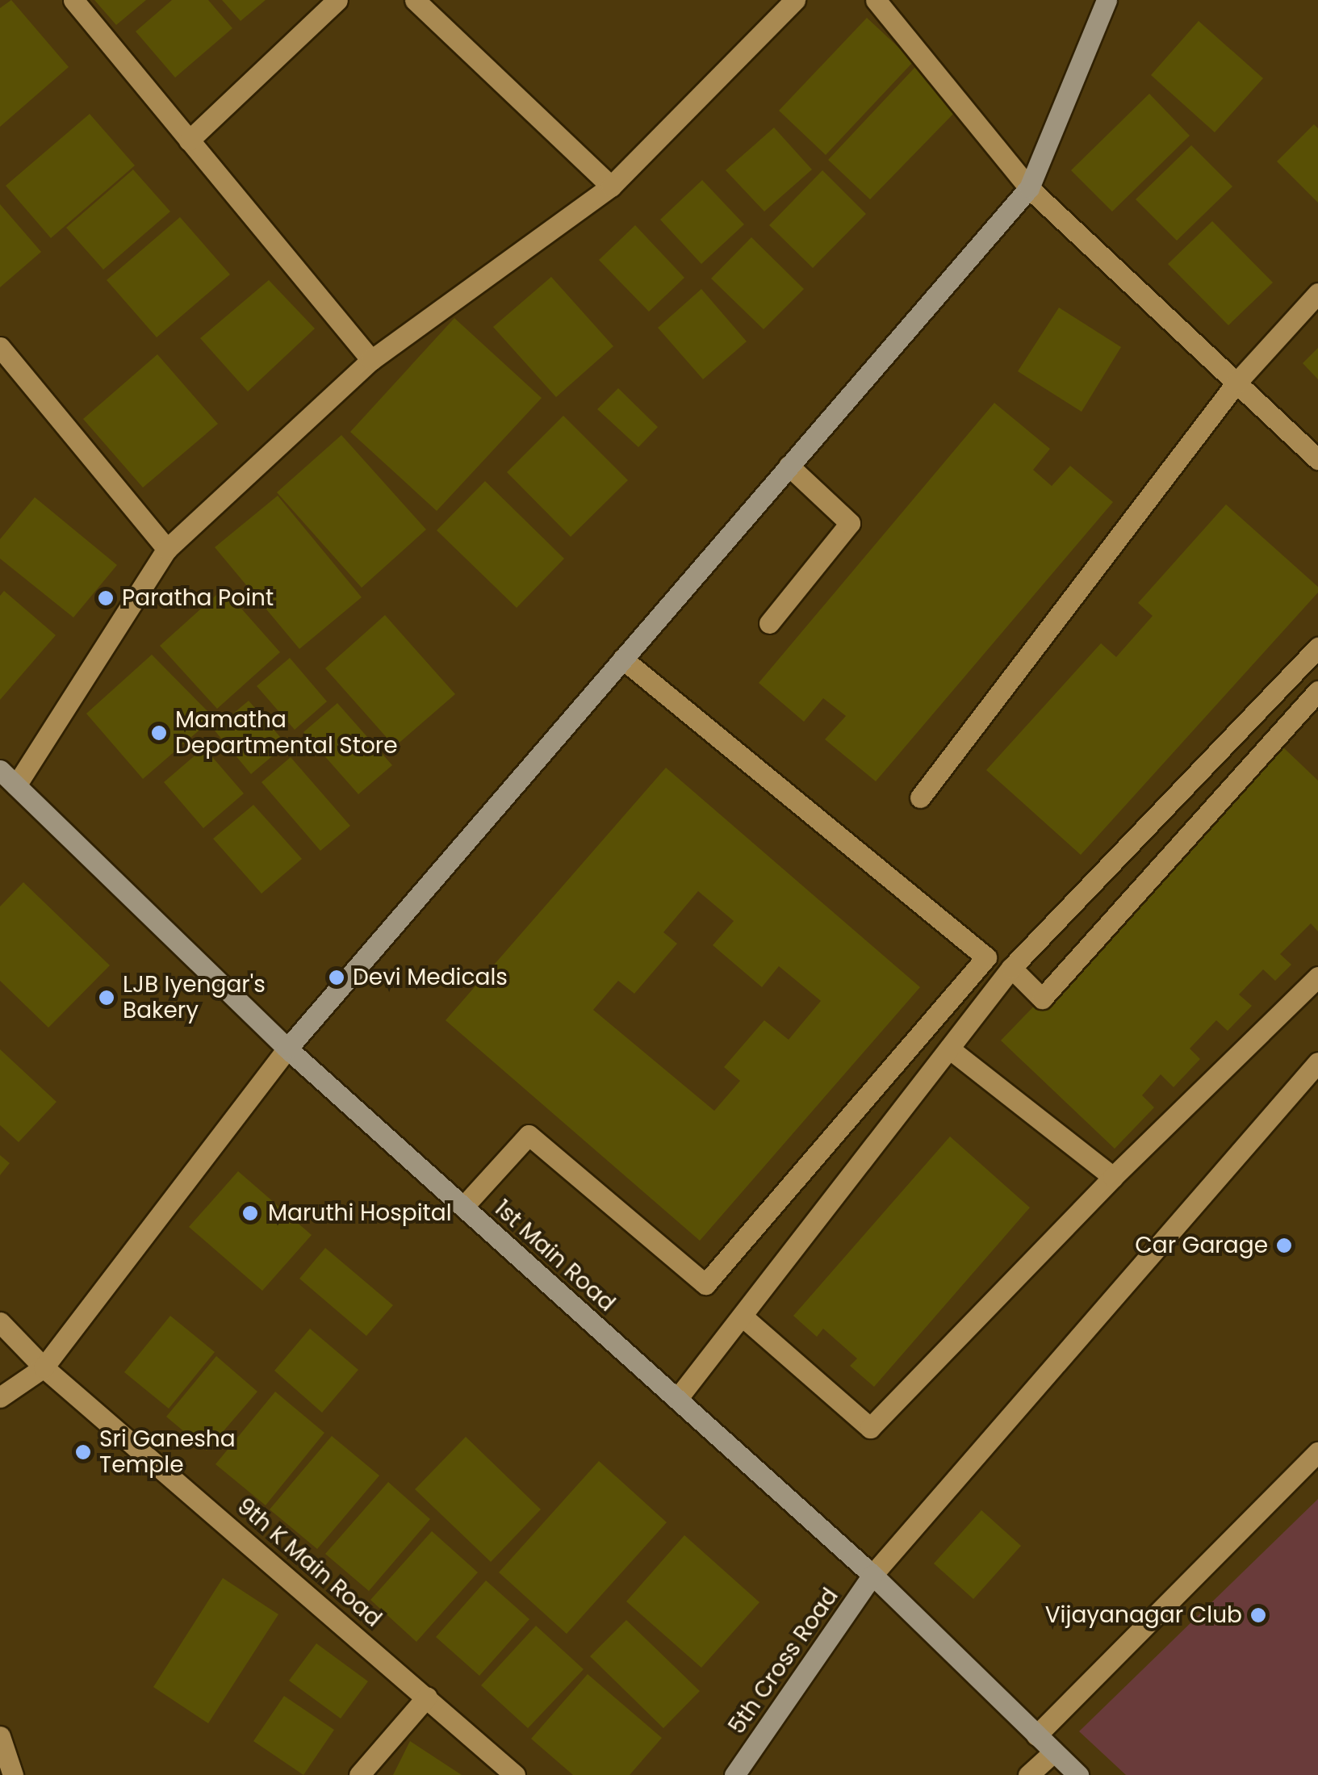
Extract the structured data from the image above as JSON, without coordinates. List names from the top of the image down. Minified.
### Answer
{"streets":{"street":["1st Main Road","9th K Main Road","5th Cross Road"]},"crossings":[["1st Main Road","5th Cross Road"]],"places":["Paratha Point","Mamatha Departmental Store","Devi Medicals","LJB Iyengar's Bakery","Maruthi Hospital","Car Garage","Sri Ganesha Temple","Vijayanagar Club"]}
